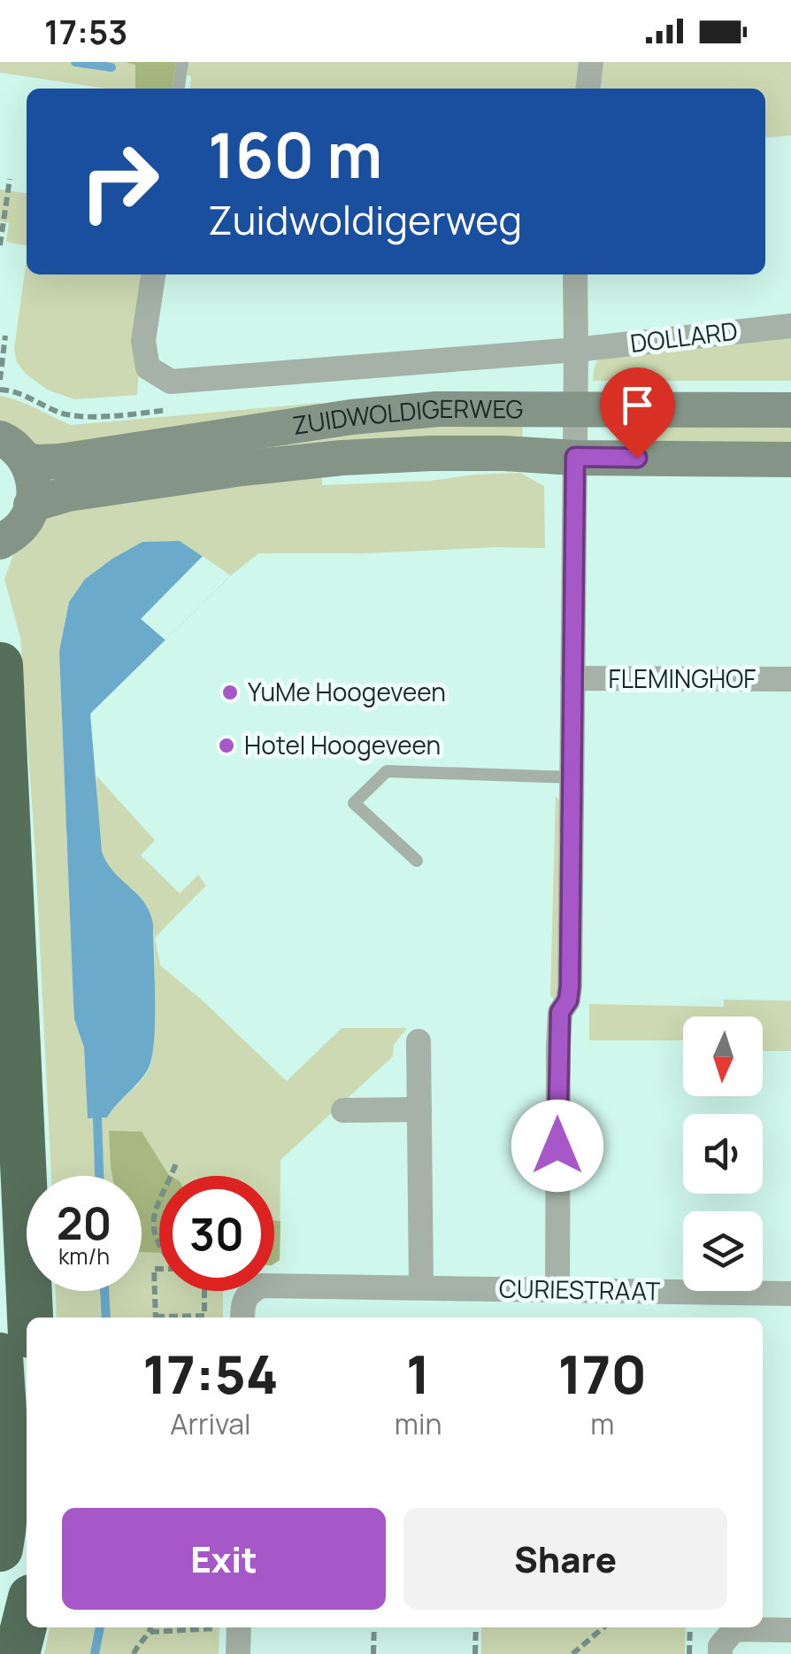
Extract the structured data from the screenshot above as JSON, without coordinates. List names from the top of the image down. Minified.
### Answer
{"streets":{"main road":["ZUIDWOLDIGERWEG"],"street":["DOLLARD","FLEMINGHOF","CURIESTRAAT"]},"places":["YuMe Hoogeveen","Hotel Hoogeveen"],"north":"bottom","page":{"status":"17:53","turn":["160 m","Zuidwoldigerweg"],"speed":"20 km/h","limit":"30","eta":["17:54","Arrival","1","min","170","m"],"buttons":["Exit","Share"]}}
